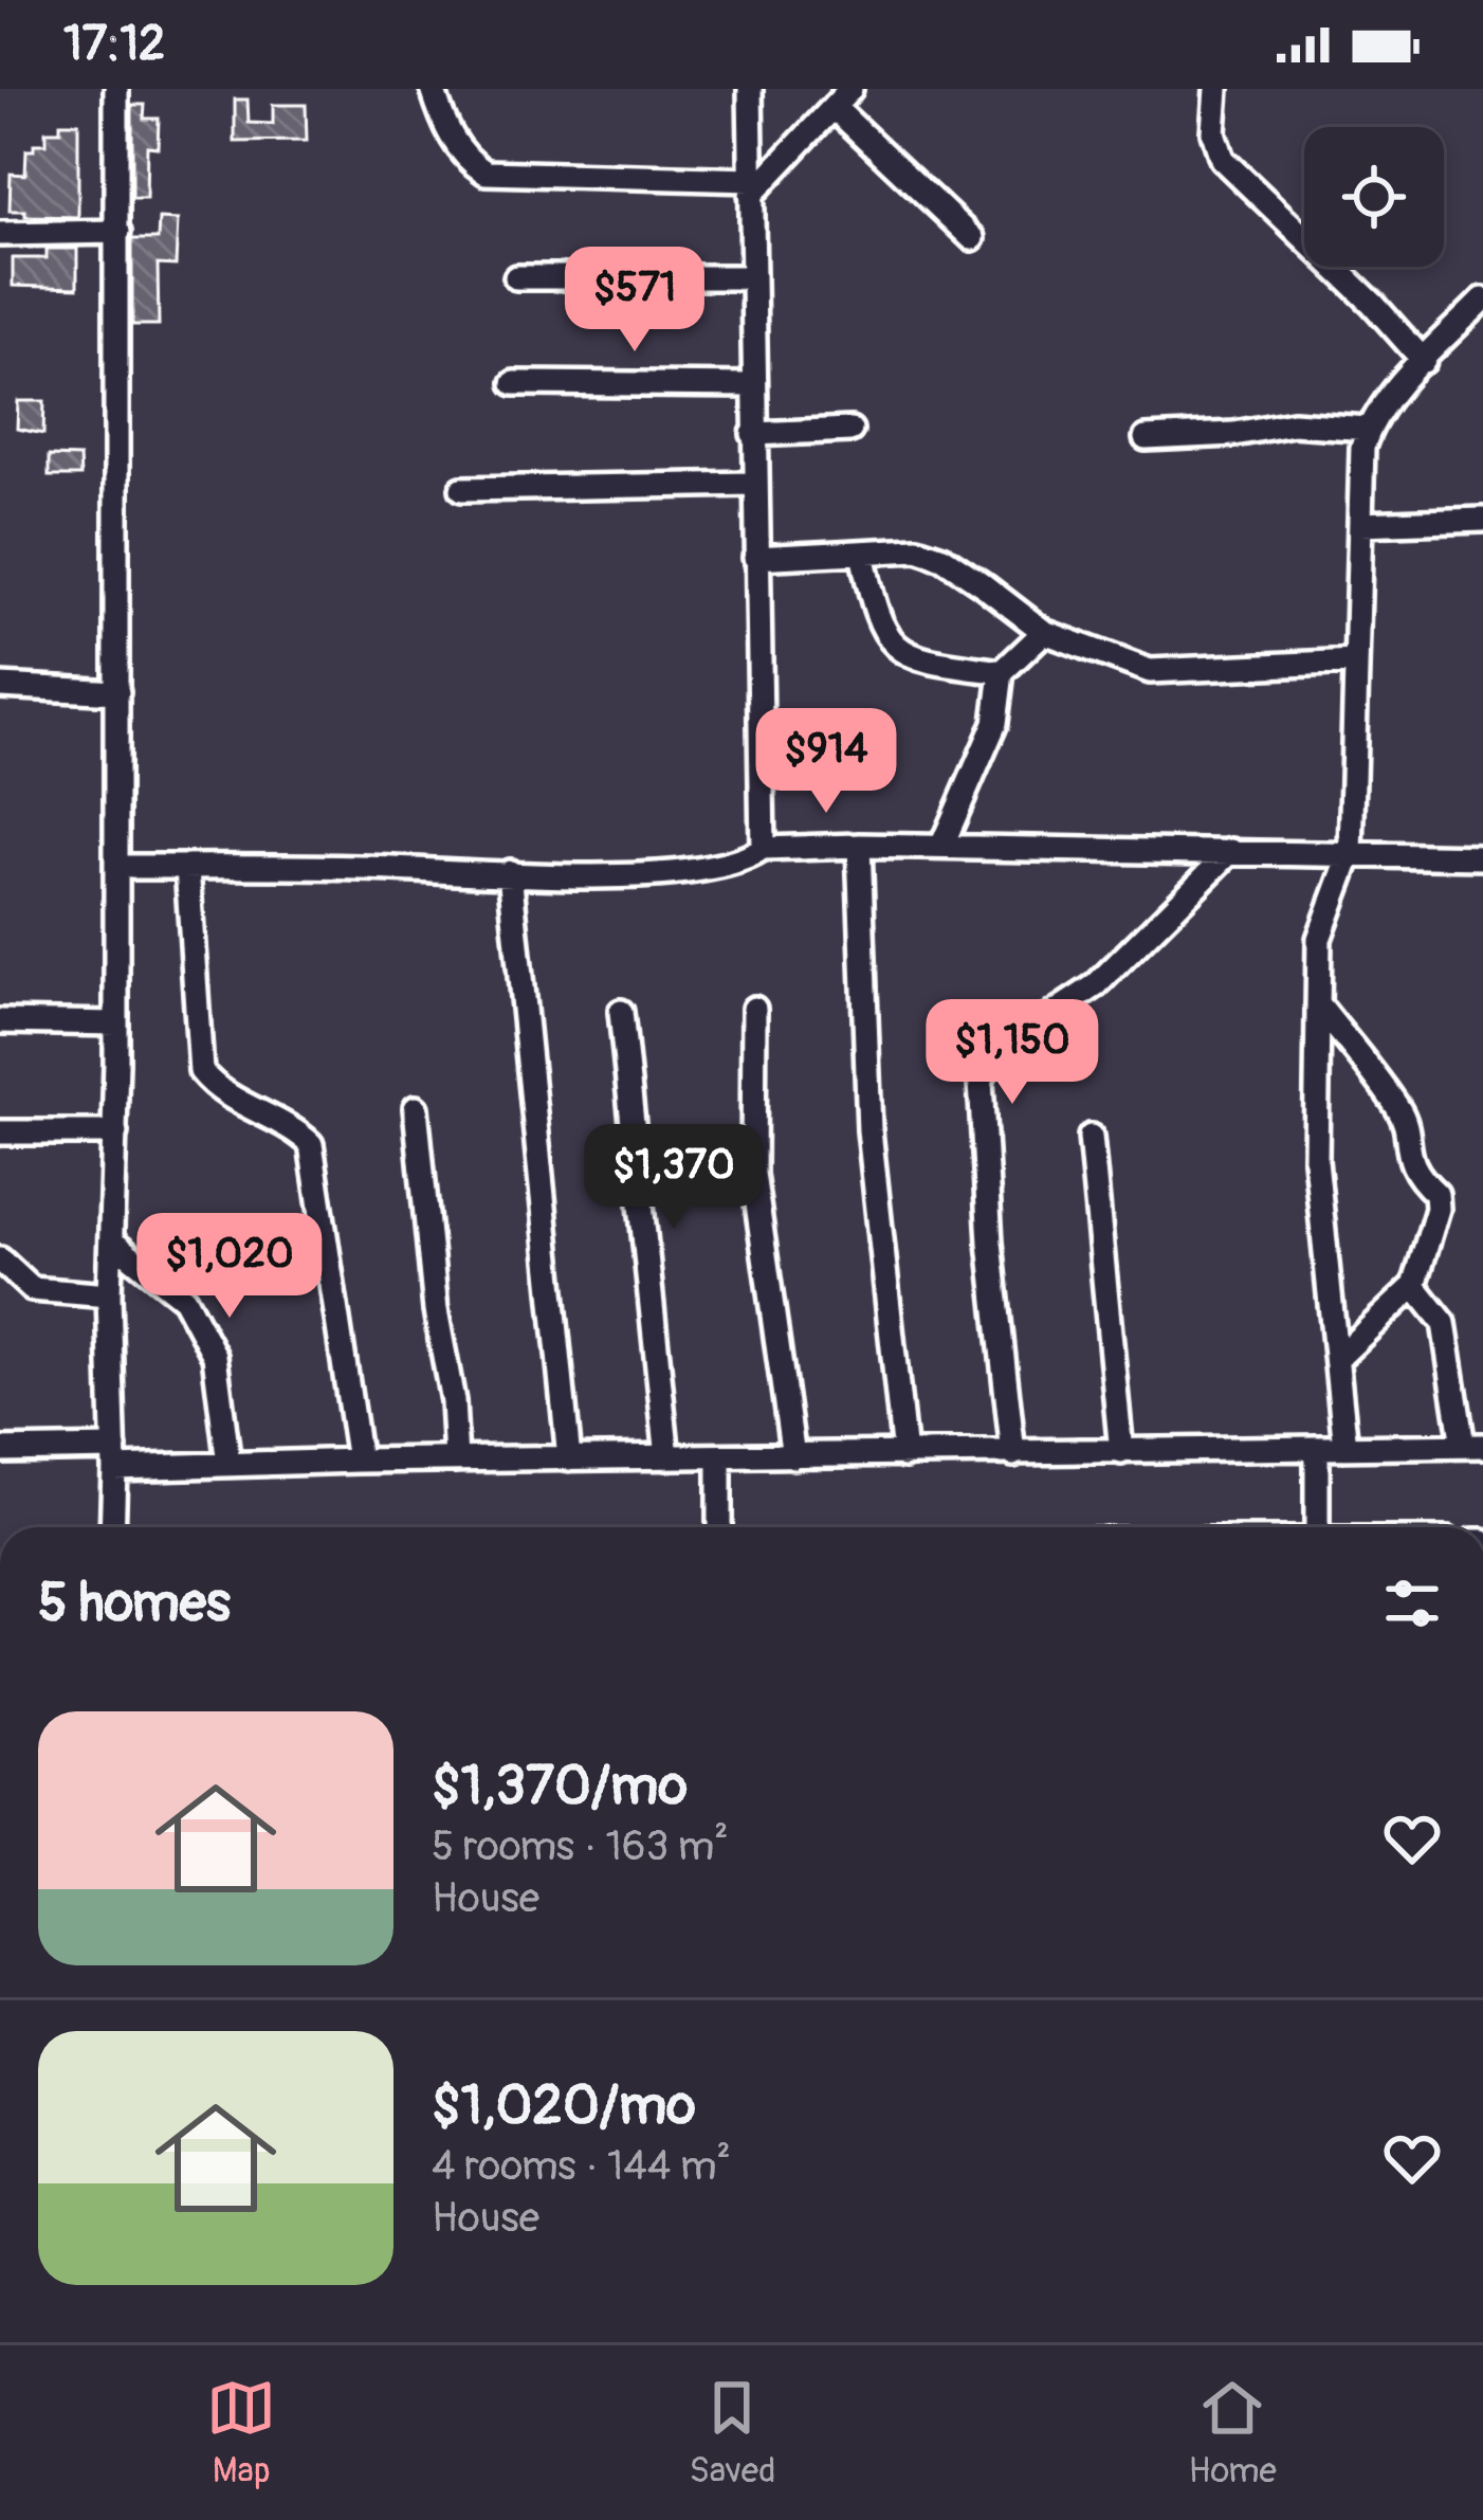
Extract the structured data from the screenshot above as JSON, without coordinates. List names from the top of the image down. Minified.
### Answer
{"page":{"status":"17:12","price":["$571","$914","$1,150","$1,370","$1,020"],"heading":"5 homes","list":[{"name":"$1,370/mo","note":"5 rooms · 163 m² · House"},{"name":"$1,020/mo","note":"4 rooms · 144 m² · House"}],"tabs":["Map","Saved","Home"]}}
